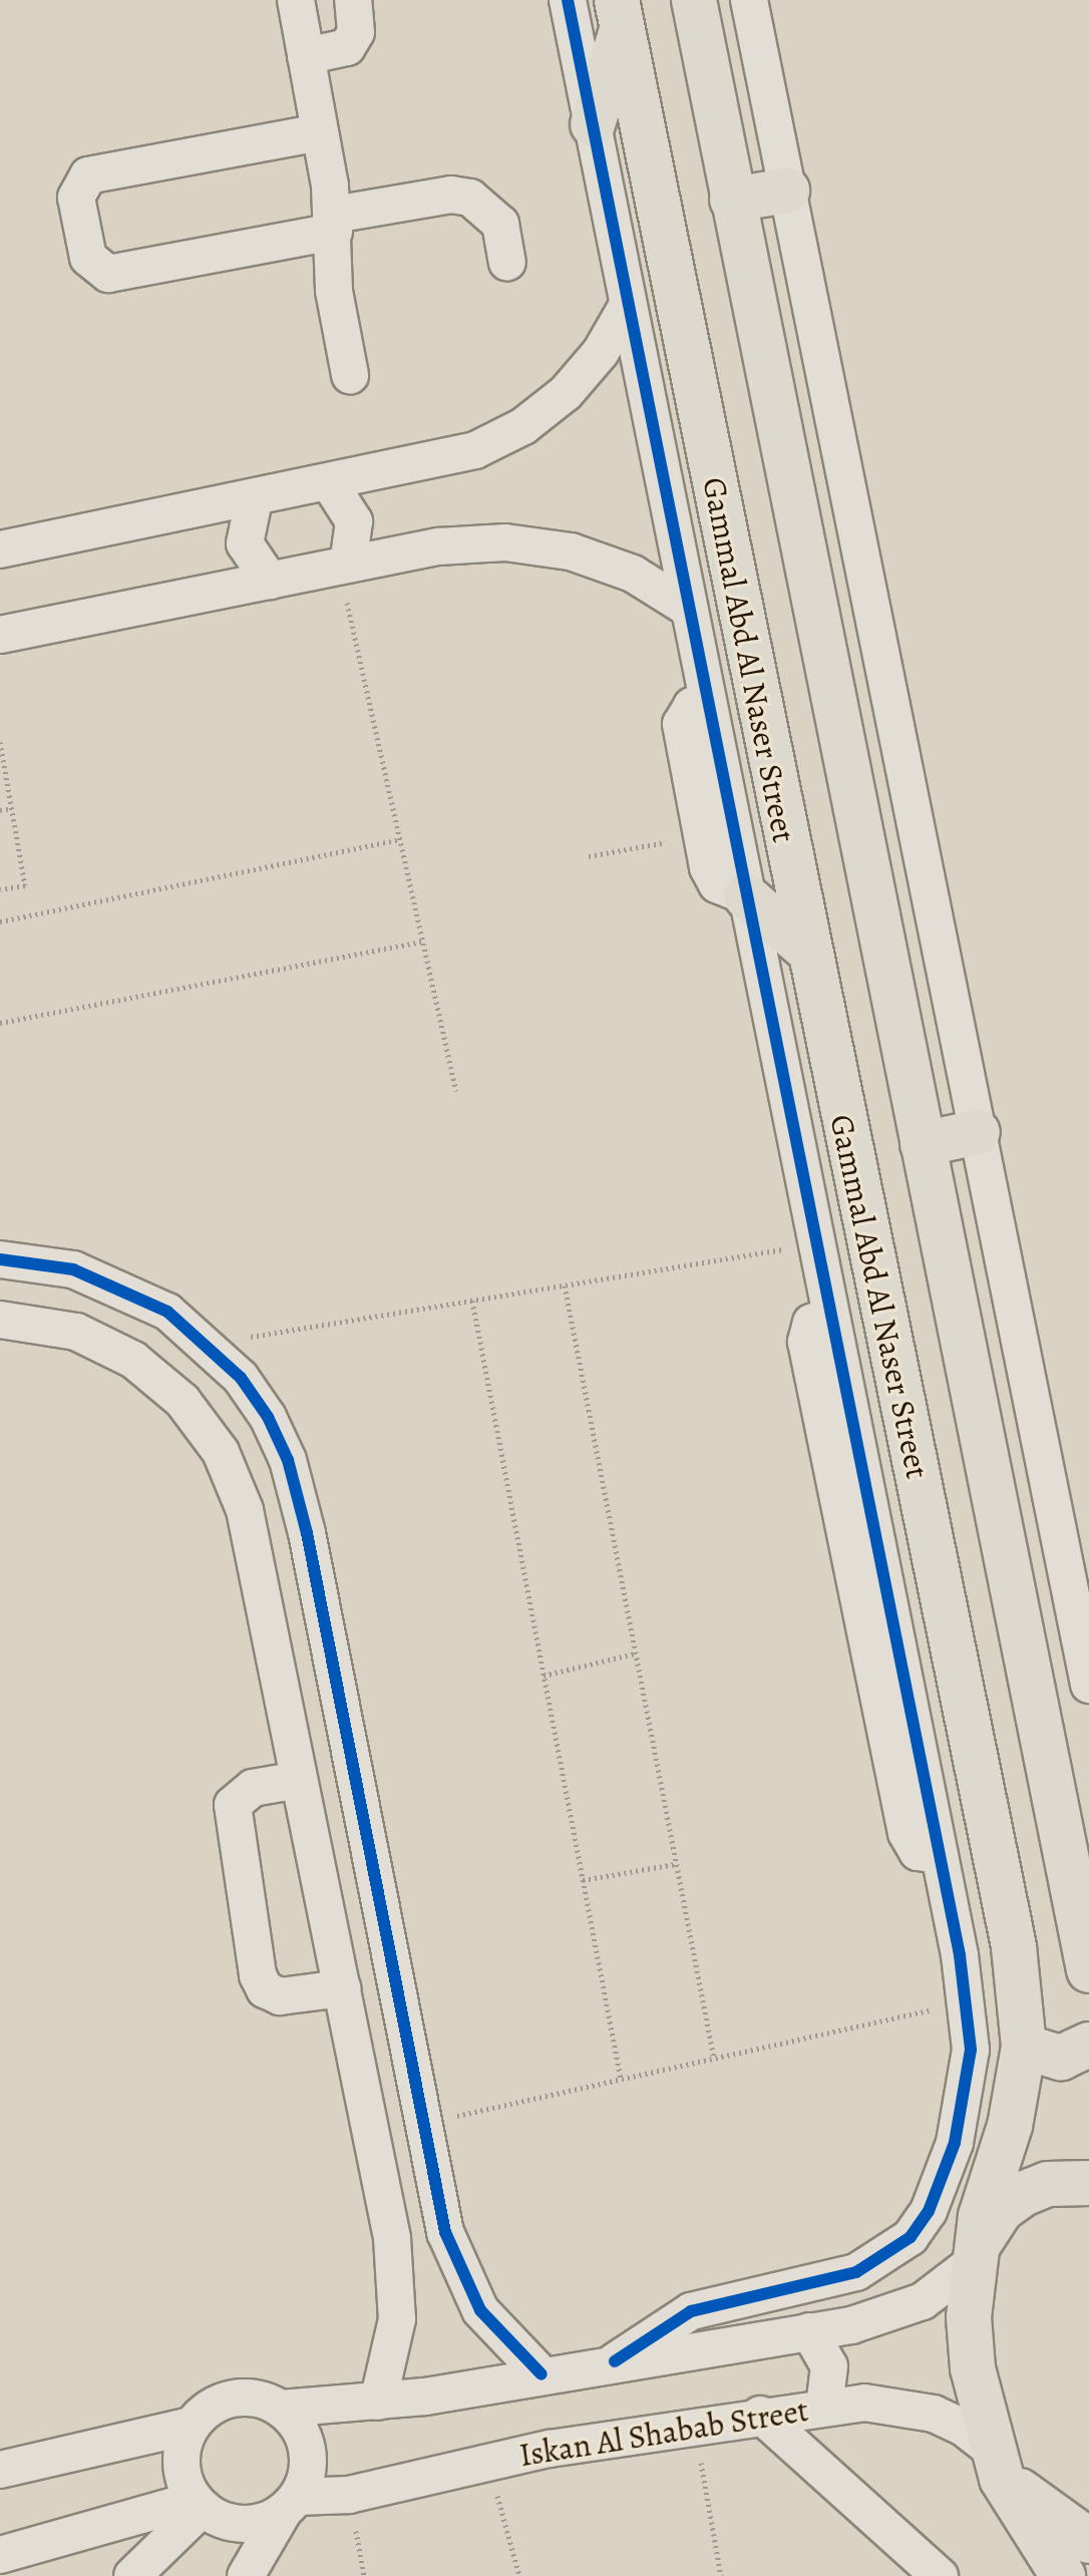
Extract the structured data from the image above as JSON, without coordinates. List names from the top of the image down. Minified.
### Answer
{"streets":{"main road":["Gammal Abd Al Naser Street"],"street":["Iskan Al Shabab Street"]},"crossings":[["Gammal Abd Al Naser Street","Iskan Al Shabab Street"]]}
